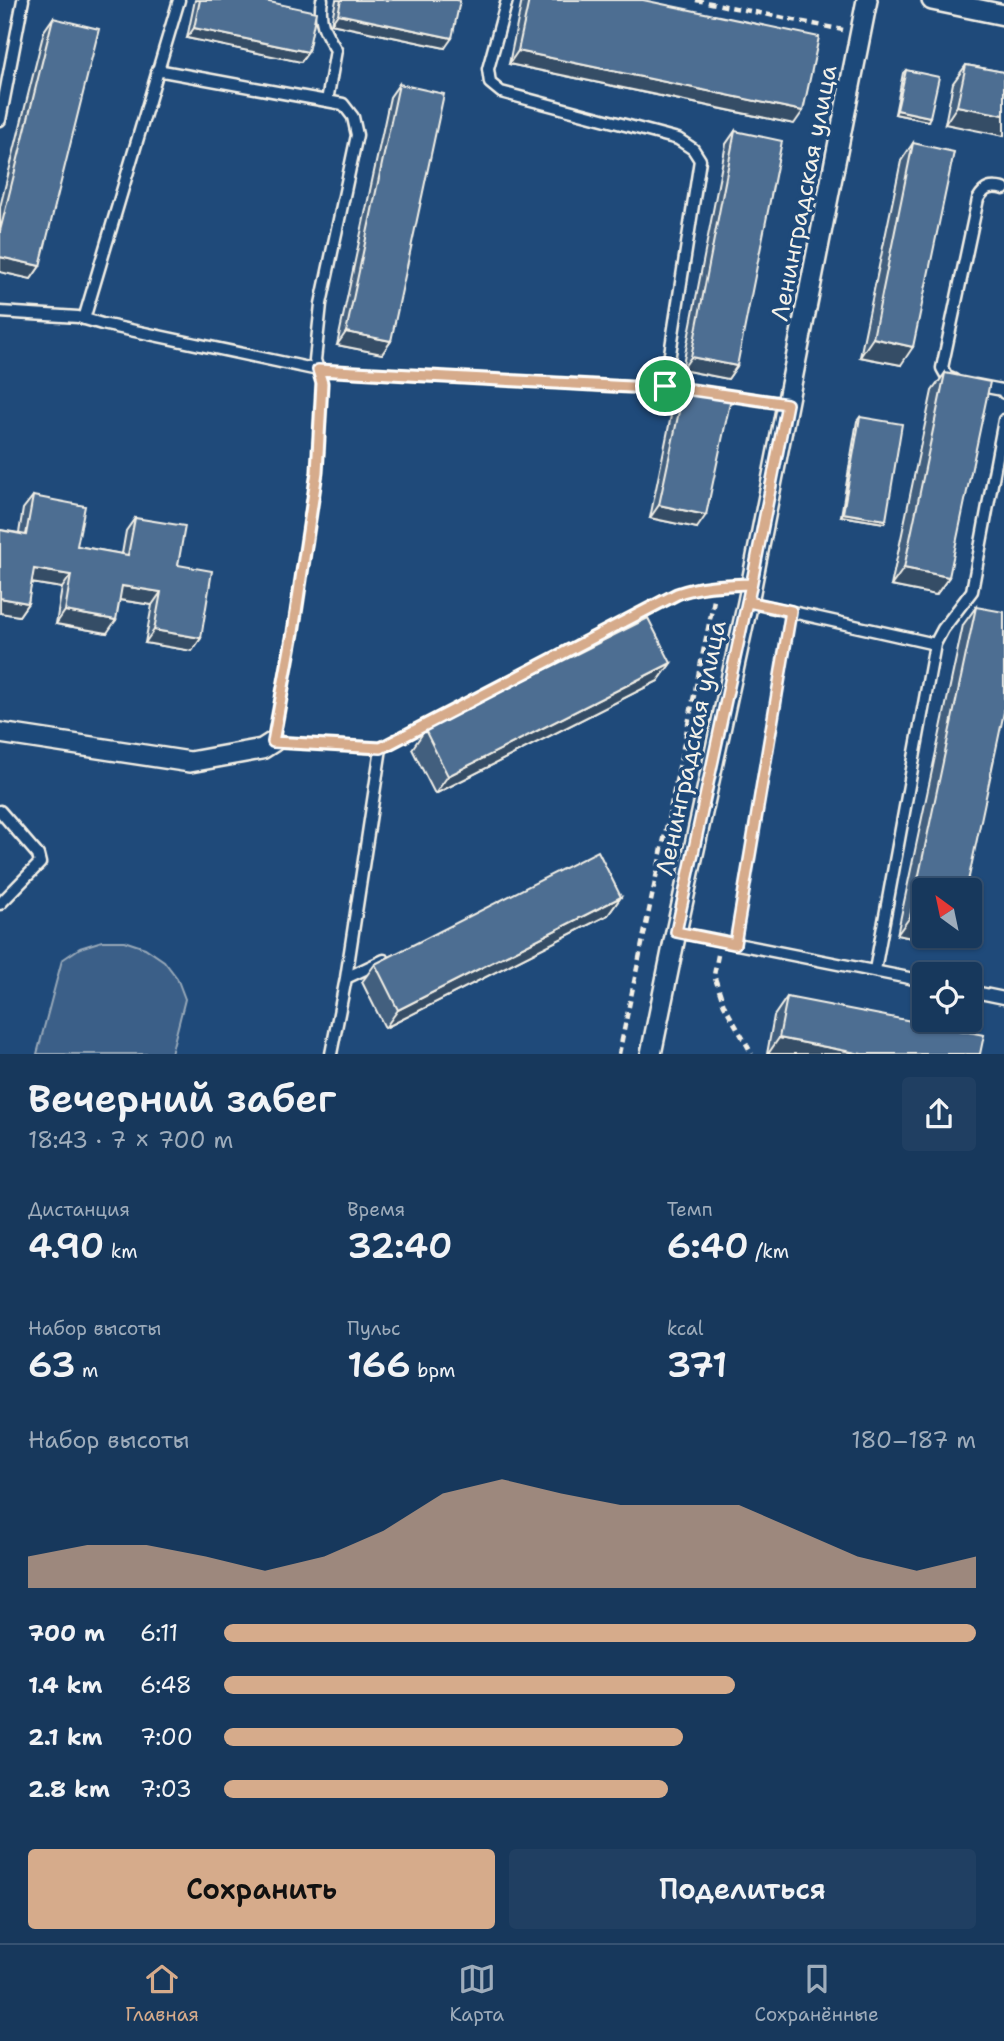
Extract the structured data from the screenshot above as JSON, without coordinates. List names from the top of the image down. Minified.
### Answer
{"streets":{"street":["Ленинградская улица"]},"north":"top left","page":{"heading":["Вечерний забег","18:43 · 7 × 700 m"],"stats":[["Дистанция","4.90 km"],["Время","32:40"],["Темп","6:40 /km"],["Набор высоты","63 m"],["Пульс","166 bpm"],["kcal","371"]],"chart":["Набор высоты","180–187 m"],"list":[{"name":"700 m","note":"6:11"},{"name":"1.4 km","note":"6:48"},{"name":"2.1 km","note":"7:00"},{"name":"2.8 km","note":"7:03"}],"buttons":["Сохранить","Поделиться"],"tabs":["Главная","Карта","Сохранённые"]}}
